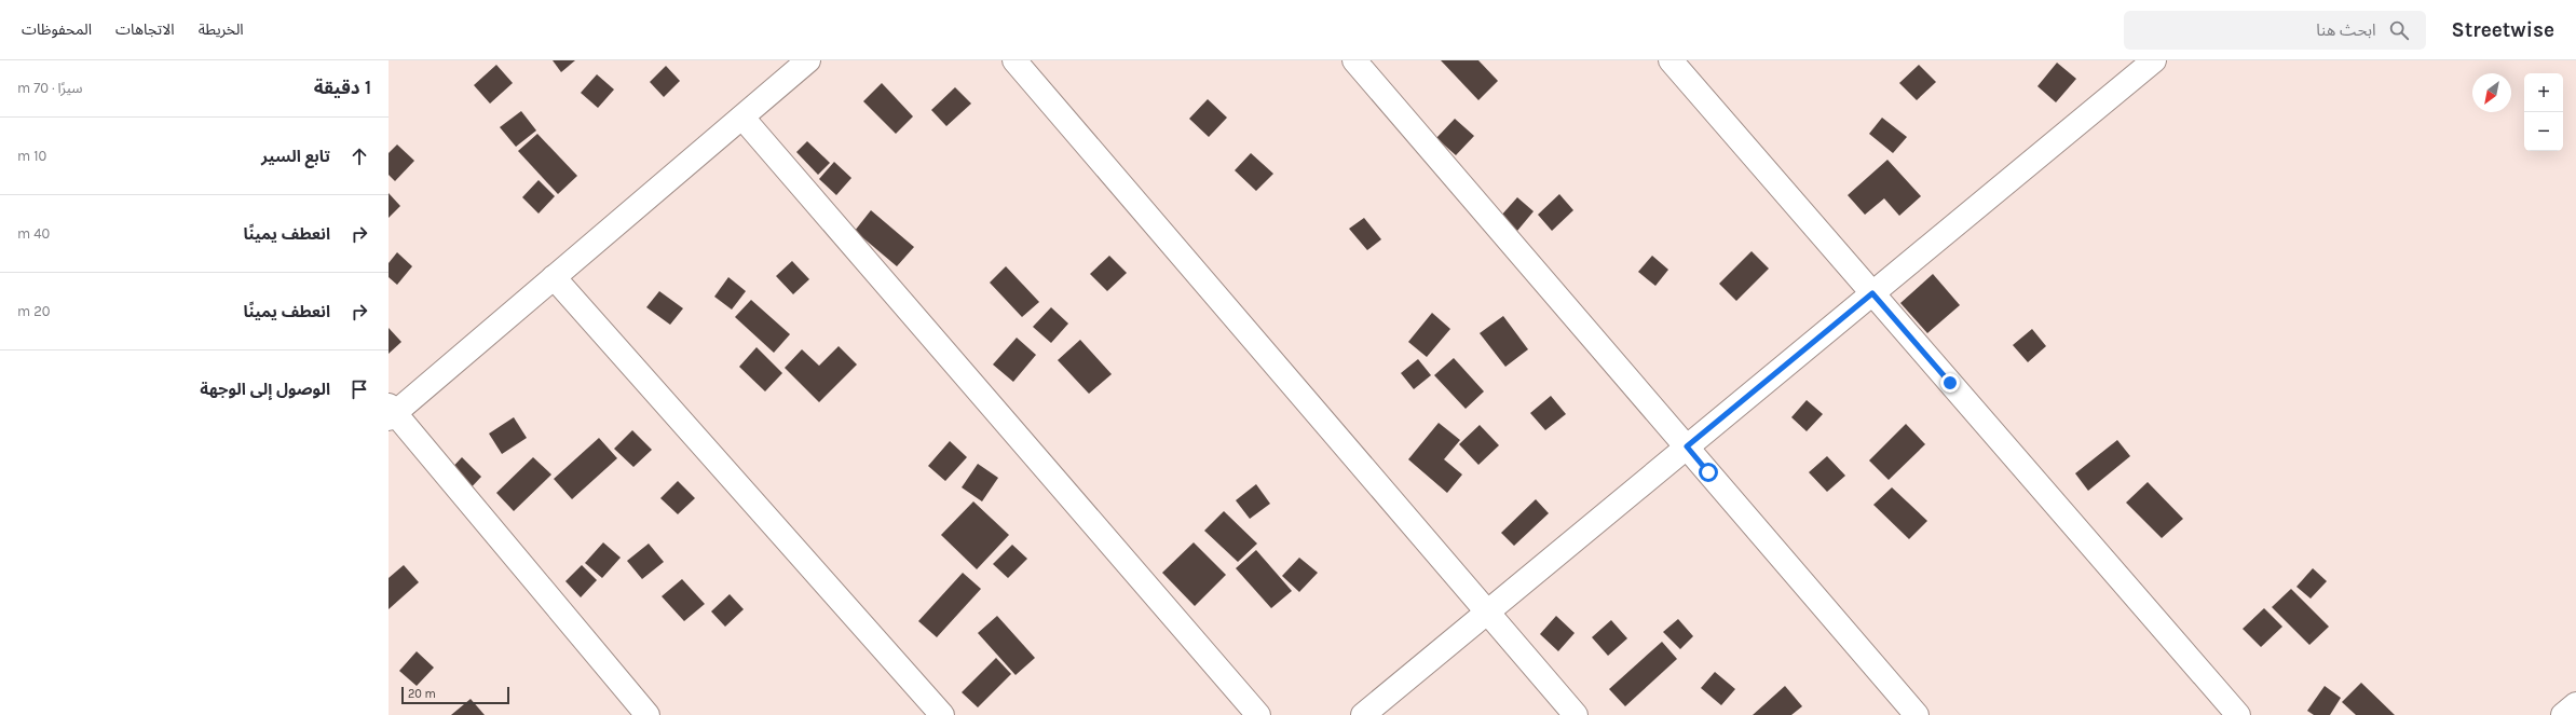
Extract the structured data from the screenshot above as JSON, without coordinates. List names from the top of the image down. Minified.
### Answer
{"scale_bar":"20 m","north":"bottom left","page":{"header":"Streetwise","search":"ابحث هنا","nav":["الخريطة","الاتجاهات","المحفوظات"],"heading":["1 دقيقة","سيرًا · 70 m"],"map_buttons":["+","−"],"list":[["تابع السير","10 m"],["انعطف يمينًا","40 m"],["انعطف يمينًا","20 m"],"الوصول إلى الوجهة"],"scale":"20 m"}}
